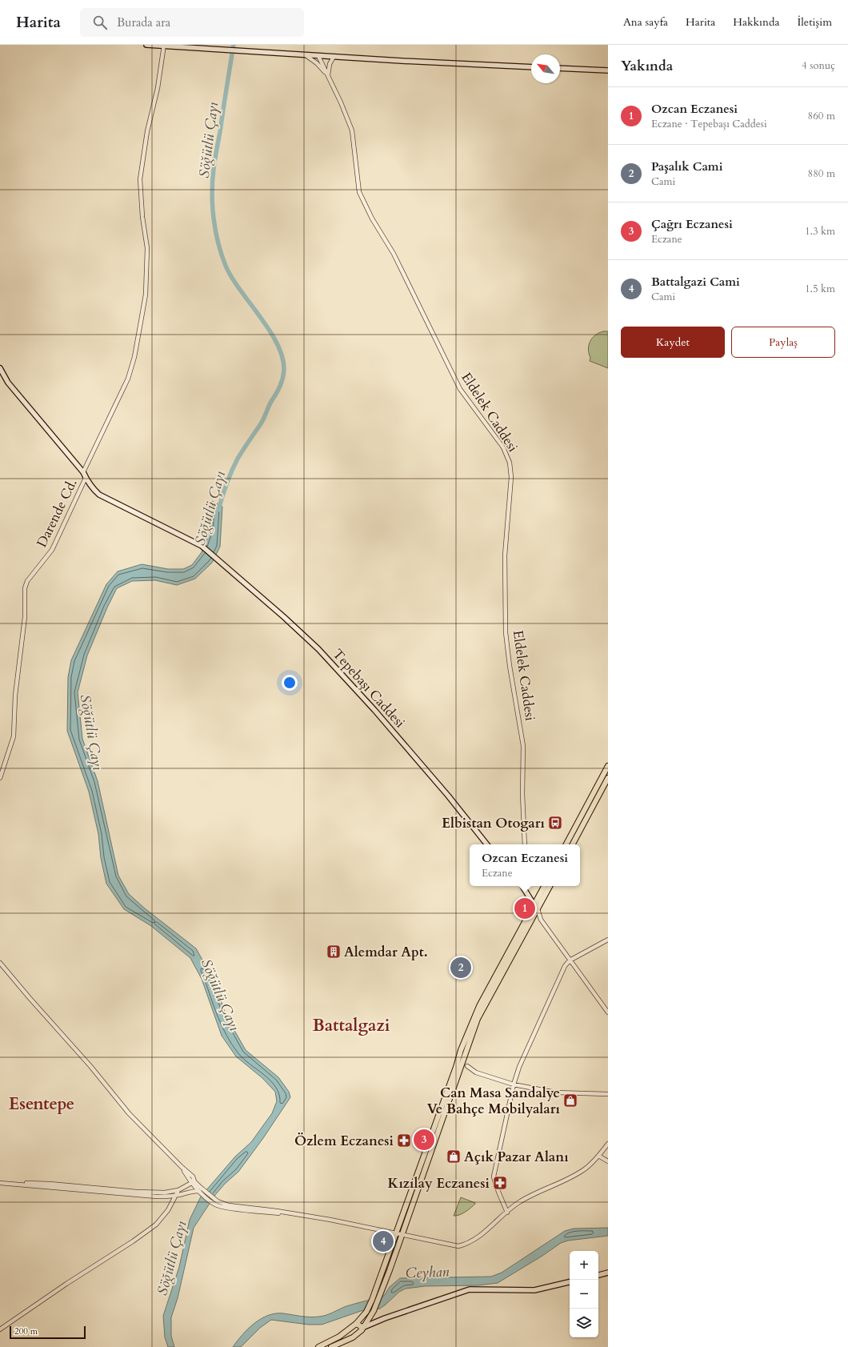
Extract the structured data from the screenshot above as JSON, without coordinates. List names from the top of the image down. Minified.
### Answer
{"streets":{"main road":["Tepebaşı Caddesi"],"street":["Eldelek Caddesi","Darende Cd."]},"crossings":[["Darende Cd.","Tepebaşı Caddesi"]],"districts":["Battalgazi","Esentepe"],"water":["Söğütlü Çayı","Ceyhan"],"places":{"bus stop":["Elbistan Otogarı"],"building":["Alemdar Apt."],"shop":["Can Masa Sandalye Ve Bahçe Mobilyaları","Açık Pazar Alanı"],"pharmacy":["Özlem Eczanesi","Kızılay Eczanesi"]},"scale_bar":"200 m","north":"top left","page":{"header":"Harita","search":"Burada ara","nav":["Ana sayfa","Harita","Hakkında","İletişim"],"heading":["Yakında","4 sonuç"],"list":[{"mark":"1","name":"Ozcan Eczanesi","note":"Eczane · Tepebaşı Caddesi","value":"860 m"},{"mark":"2","name":"Paşalık Cami","note":"Cami","value":"880 m"},{"mark":"3","name":"Çağrı Eczanesi","note":"Eczane","value":"1.3 km"},{"mark":"4","name":"Battalgazi Cami","note":"Cami","value":"1.5 km"}],"buttons":["Kaydet","Paylaş"],"popup":["Ozcan Eczanesi","Eczane"],"pins":["1","2","3","4"],"map_buttons":["+","−"],"scale":"200 m"}}
